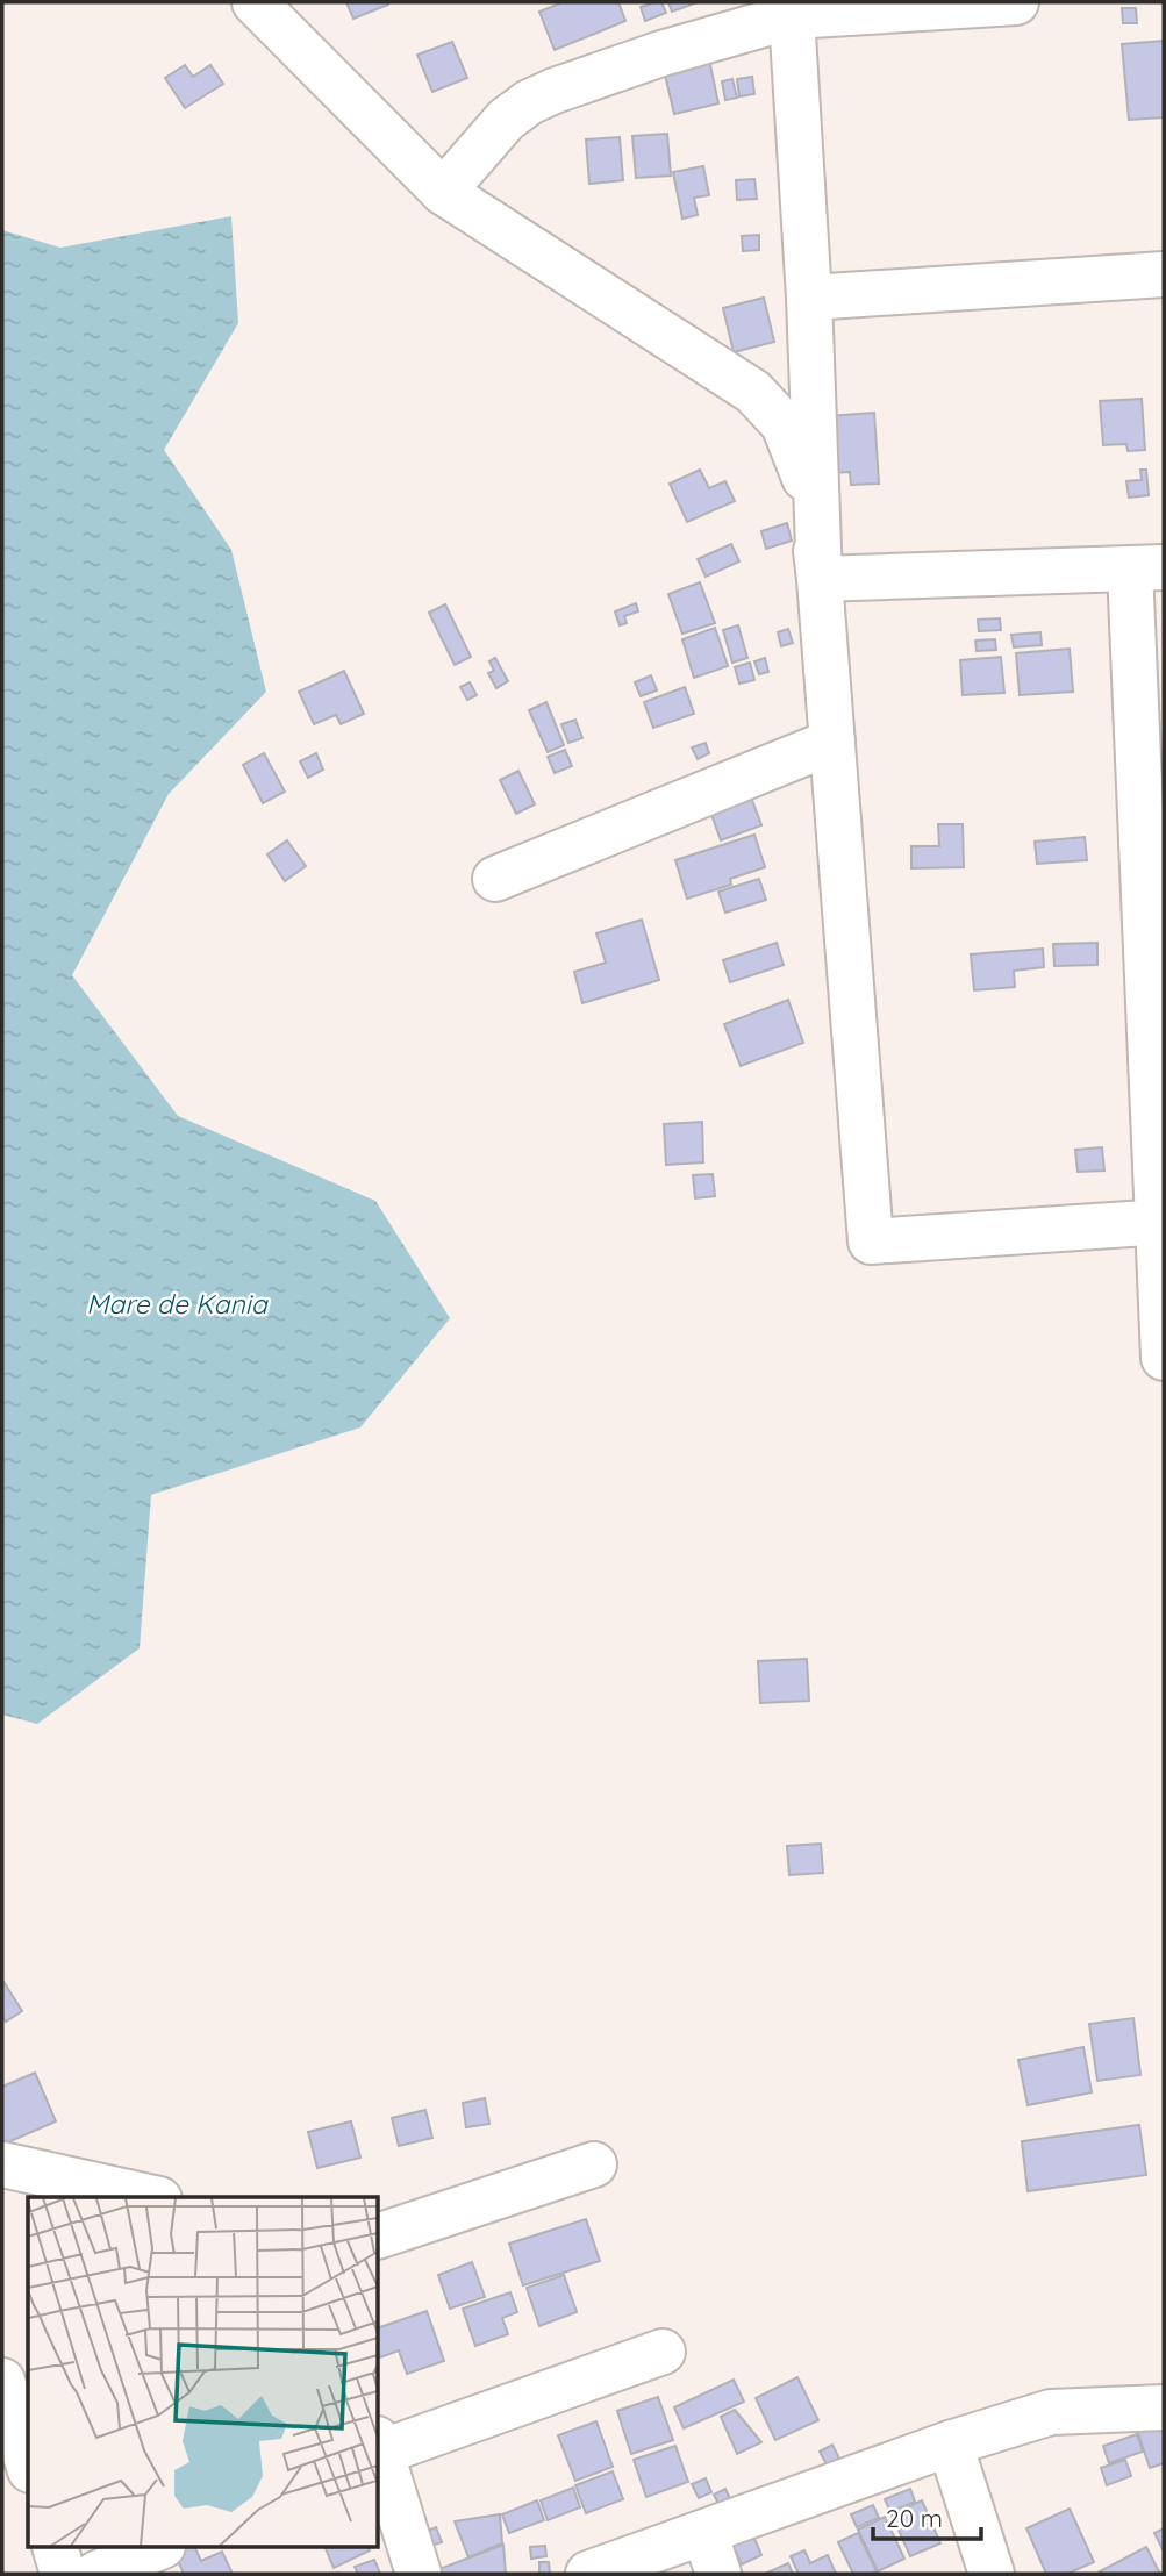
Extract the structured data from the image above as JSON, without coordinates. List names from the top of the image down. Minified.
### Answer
{"water":["Mare de Kania"],"scale_bar":"20 m"}
